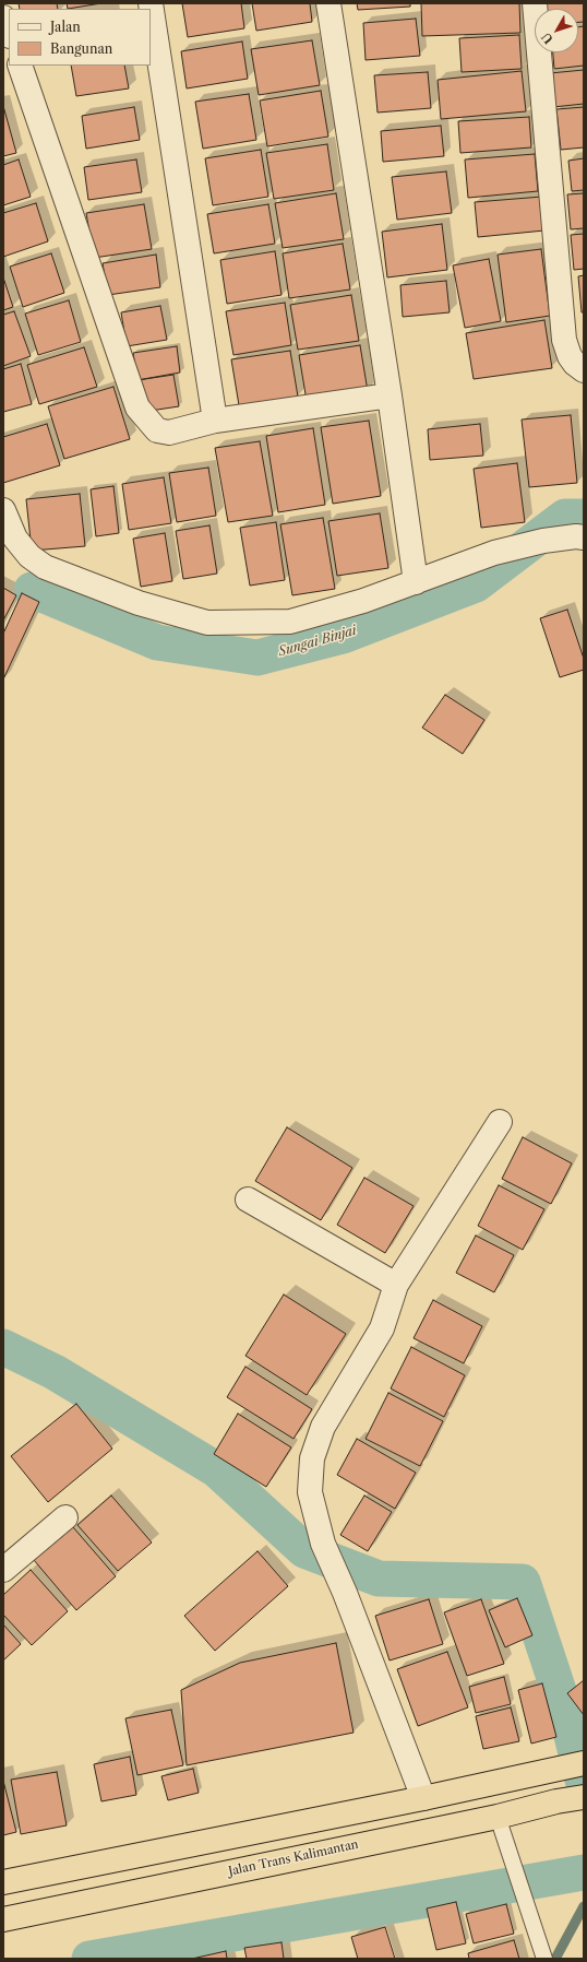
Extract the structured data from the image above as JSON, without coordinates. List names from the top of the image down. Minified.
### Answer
{"streets":{"highway":["Jalan Trans Kalimantan"]},"water":["Sungai Binjai"],"legend":["Jalan","Bangunan"],"north":"bottom left"}
